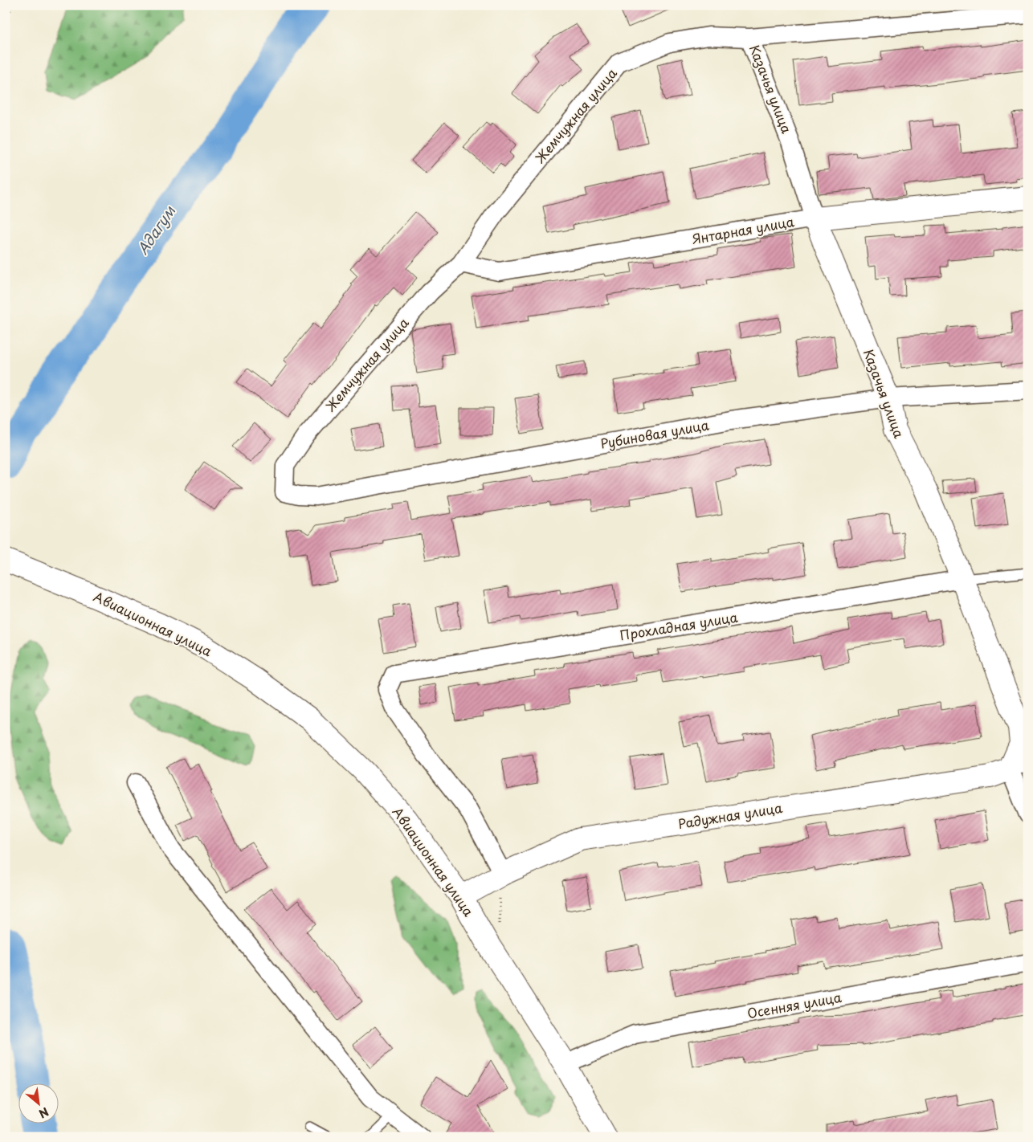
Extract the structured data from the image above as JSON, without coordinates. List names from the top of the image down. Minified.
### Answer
{"streets":{"main road":["Казачья улица","Янтарная улица","Авиационная улица","Радужная улица"],"street":["Жемчужная улица","Рубиновая улица","Прохладная улица","Осенняя улица"]},"crossings":[["Казачья улица","Жемчужная улица"],["Казачья улица","Янтарная улица"],["Казачья улица","Рубиновая улица"],["Казачья улица","Прохладная улица"],["Казачья улица","Радужная улица"],["Жемчужная улица","Янтарная улица"],["Жемчужная улица","Рубиновая улица"],["Авиационная улица","Радужная улица"],["Авиационная улица","Осенняя улица"],["Прохладная улица","Радужная улица"]],"water":["Адагум"],"north":"bottom right"}
